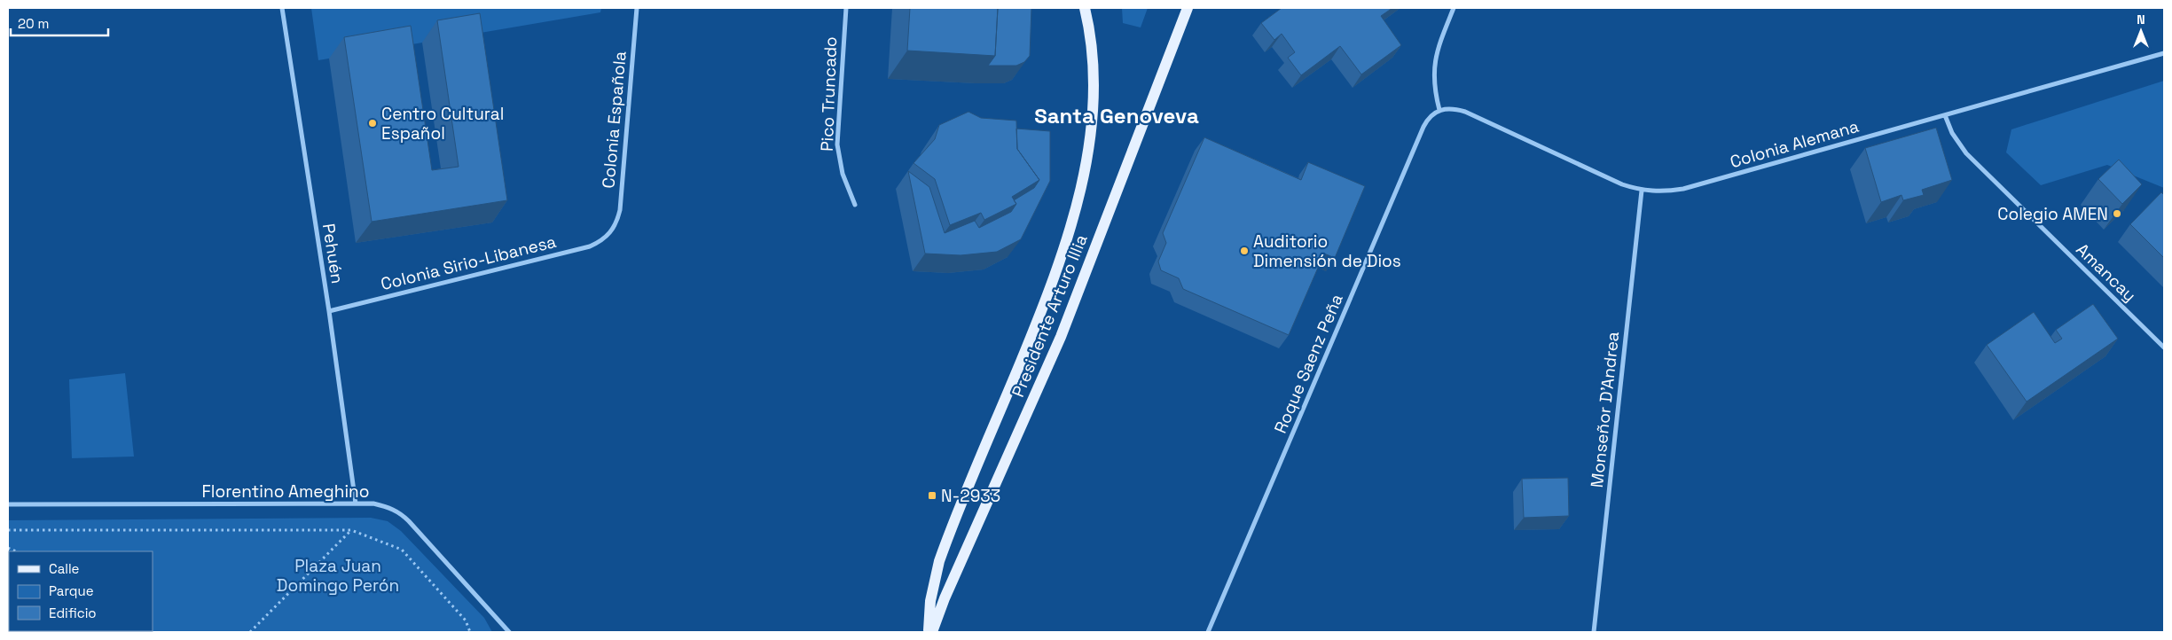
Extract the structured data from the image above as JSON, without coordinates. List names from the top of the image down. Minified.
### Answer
{"streets":{"main road":["Presidente Arturo Illia"],"street":["Pico Truncado","Colonia Española","Colonia Alemana","Pehuén","Colonia Sirio-Libanesa","Amancay","Roque Saenz Peña","Monseñor D'Andrea","Florentino Ameghino"]},"crossings":[["Colonia Española","Colonia Sirio-Libanesa"],["Colonia Alemana","Amancay"],["Colonia Alemana","Roque Saenz Peña"],["Colonia Alemana","Monseñor D'Andrea"],["Pehuén","Colonia Sirio-Libanesa"],["Pehuén","Florentino Ameghino"]],"districts":["Santa Genoveva"],"parks":["Plaza Juan Domingo Perón"],"places":{"other":["Centro Cultural Español","Colegio AMEN","Auditorio Dimensión de Dios"],"transit":["N-2933"]},"legend":["Calle","Parque","Edificio"],"scale_bar":"20 m","north":"top"}
